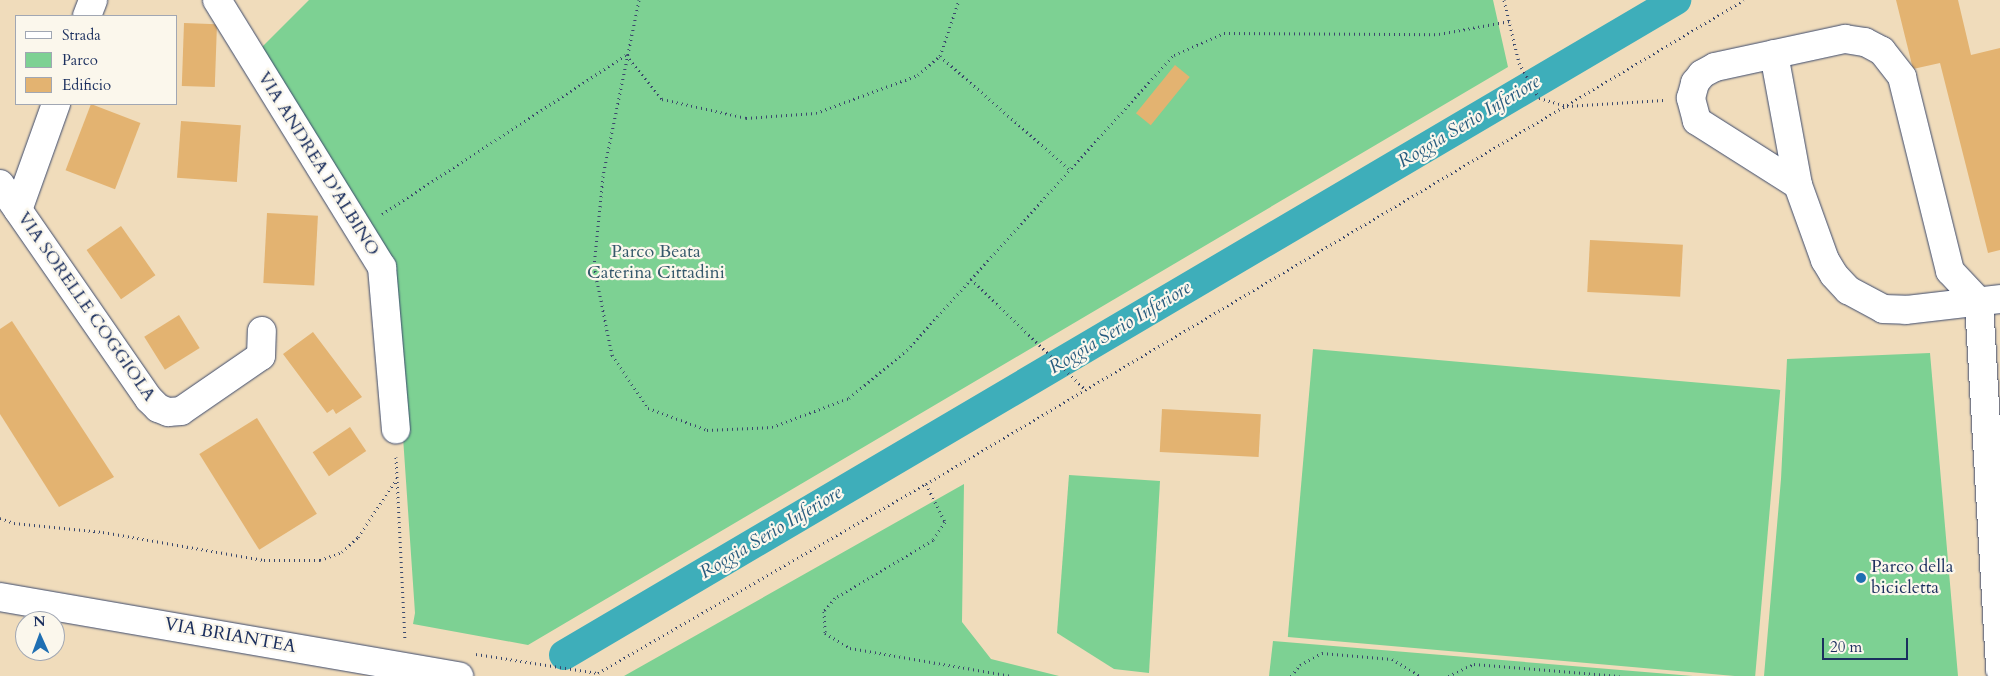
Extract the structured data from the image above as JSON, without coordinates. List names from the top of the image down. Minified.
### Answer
{"streets":{"street":["VIA ANDREA D'ALBINO","VIA SORELLE COGGIOLA","VIA BRIANTEA"]},"water":["Roggia Serio Inferiore"],"parks":["Parco Beata Caterina Cittadini"],"places":["Parco della bicicletta"],"legend":["Strada","Parco","Edificio"],"scale_bar":"20 m","north":"top"}
